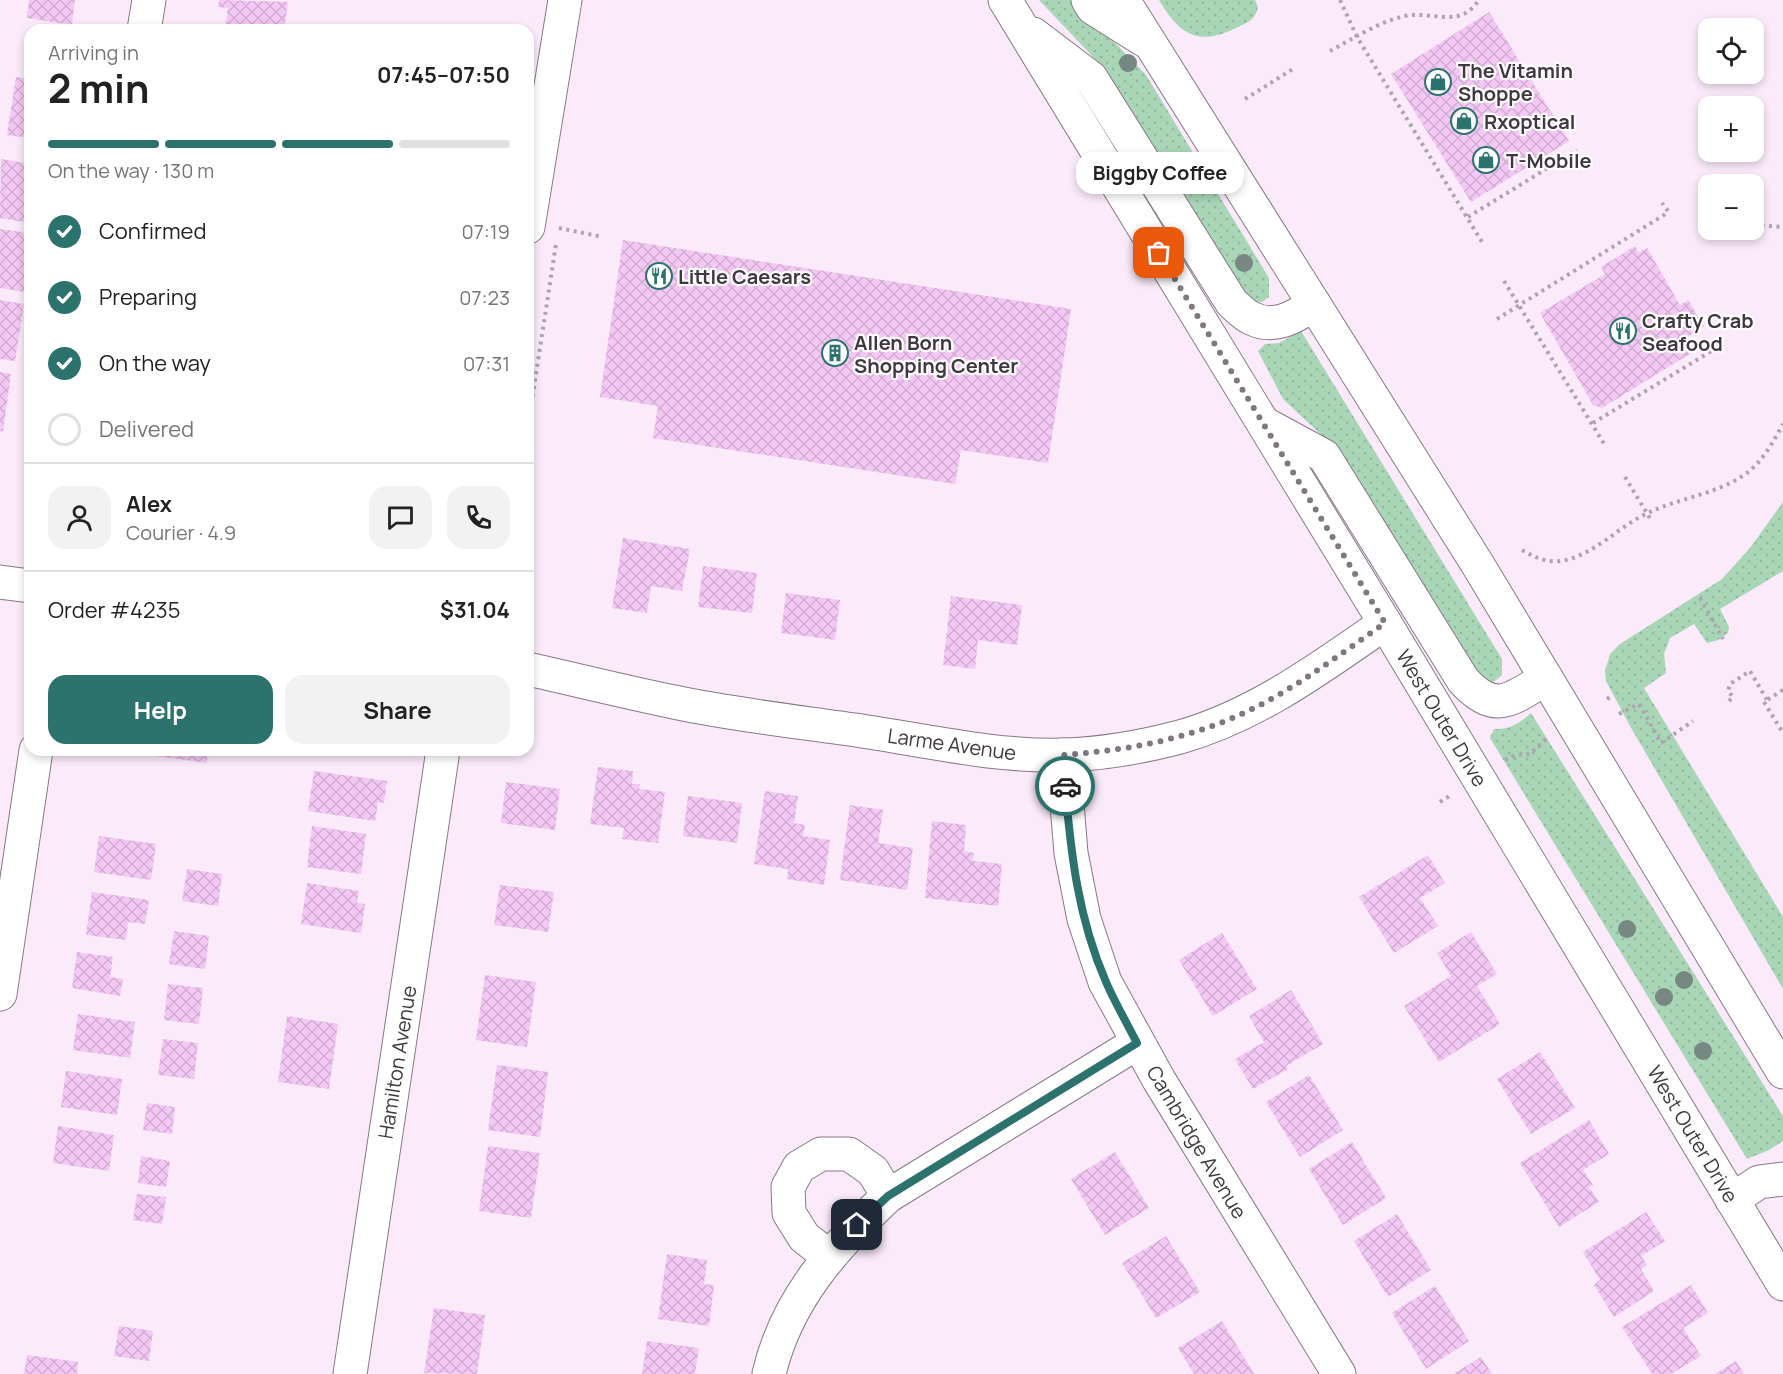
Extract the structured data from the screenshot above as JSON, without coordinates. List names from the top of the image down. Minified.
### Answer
{"streets":{"main road":["West Outer Drive","Larme Avenue","Hamilton Avenue","Cambridge Avenue"]},"crossings":[["West Outer Drive","Larme Avenue"],["Larme Avenue","Cambridge Avenue"]],"places":{"shop":["The Vitamin Shoppe","Rxoptical","T-Mobile"],"other":["Biggby Coffee"],"restaurant":["Little Caesars","Crafty Crab Seafood"],"building":["Allen Born Shopping Center"]},"page":{"map_buttons":["+","−"],"heading":["2 min","Arriving in","07:45–07:50"],"panel":["Alex","Courier · 4.9","Order #4235","$31.04"],"bar":"On the way · 130 m","bubble":"Biggby Coffee","list":[["Confirmed","07:19"],["Preparing","07:23"],["On the way","07:31"],"Delivered"],"buttons":["Help","Share"]}}
